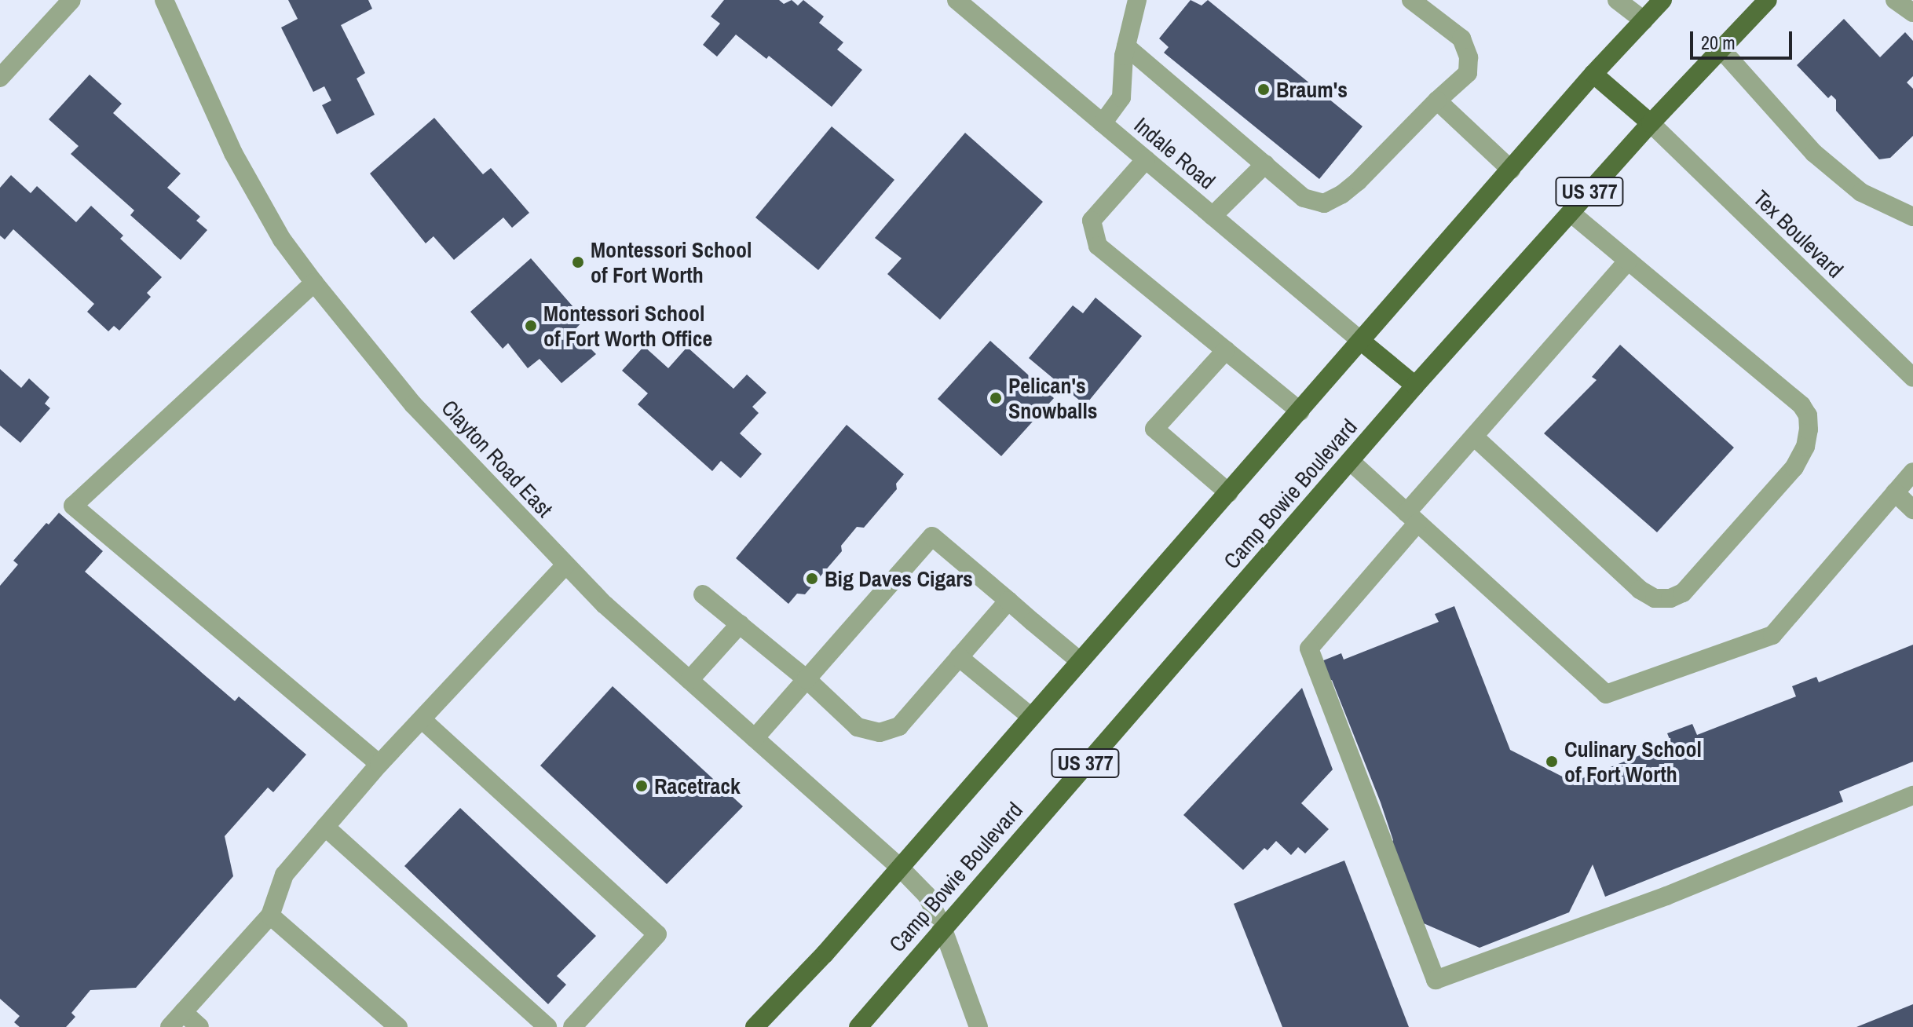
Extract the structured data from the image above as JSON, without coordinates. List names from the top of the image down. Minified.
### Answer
{"streets":{"main road":["US 377","Camp Bowie Boulevard"],"street":["Indale Road","Tex Boulevard","Clayton Road East"]},"crossings":[["Tex Boulevard","Camp Bowie Boulevard"],["Clayton Road East","Camp Bowie Boulevard"]],"places":["Braum's","Montessori School of Fort Worth","Montessori School of Fort Worth Office","Pelican's Snowballs","Big Daves Cigars","Culinary School of Fort Worth","Racetrack"],"scale_bar":"20 m"}
